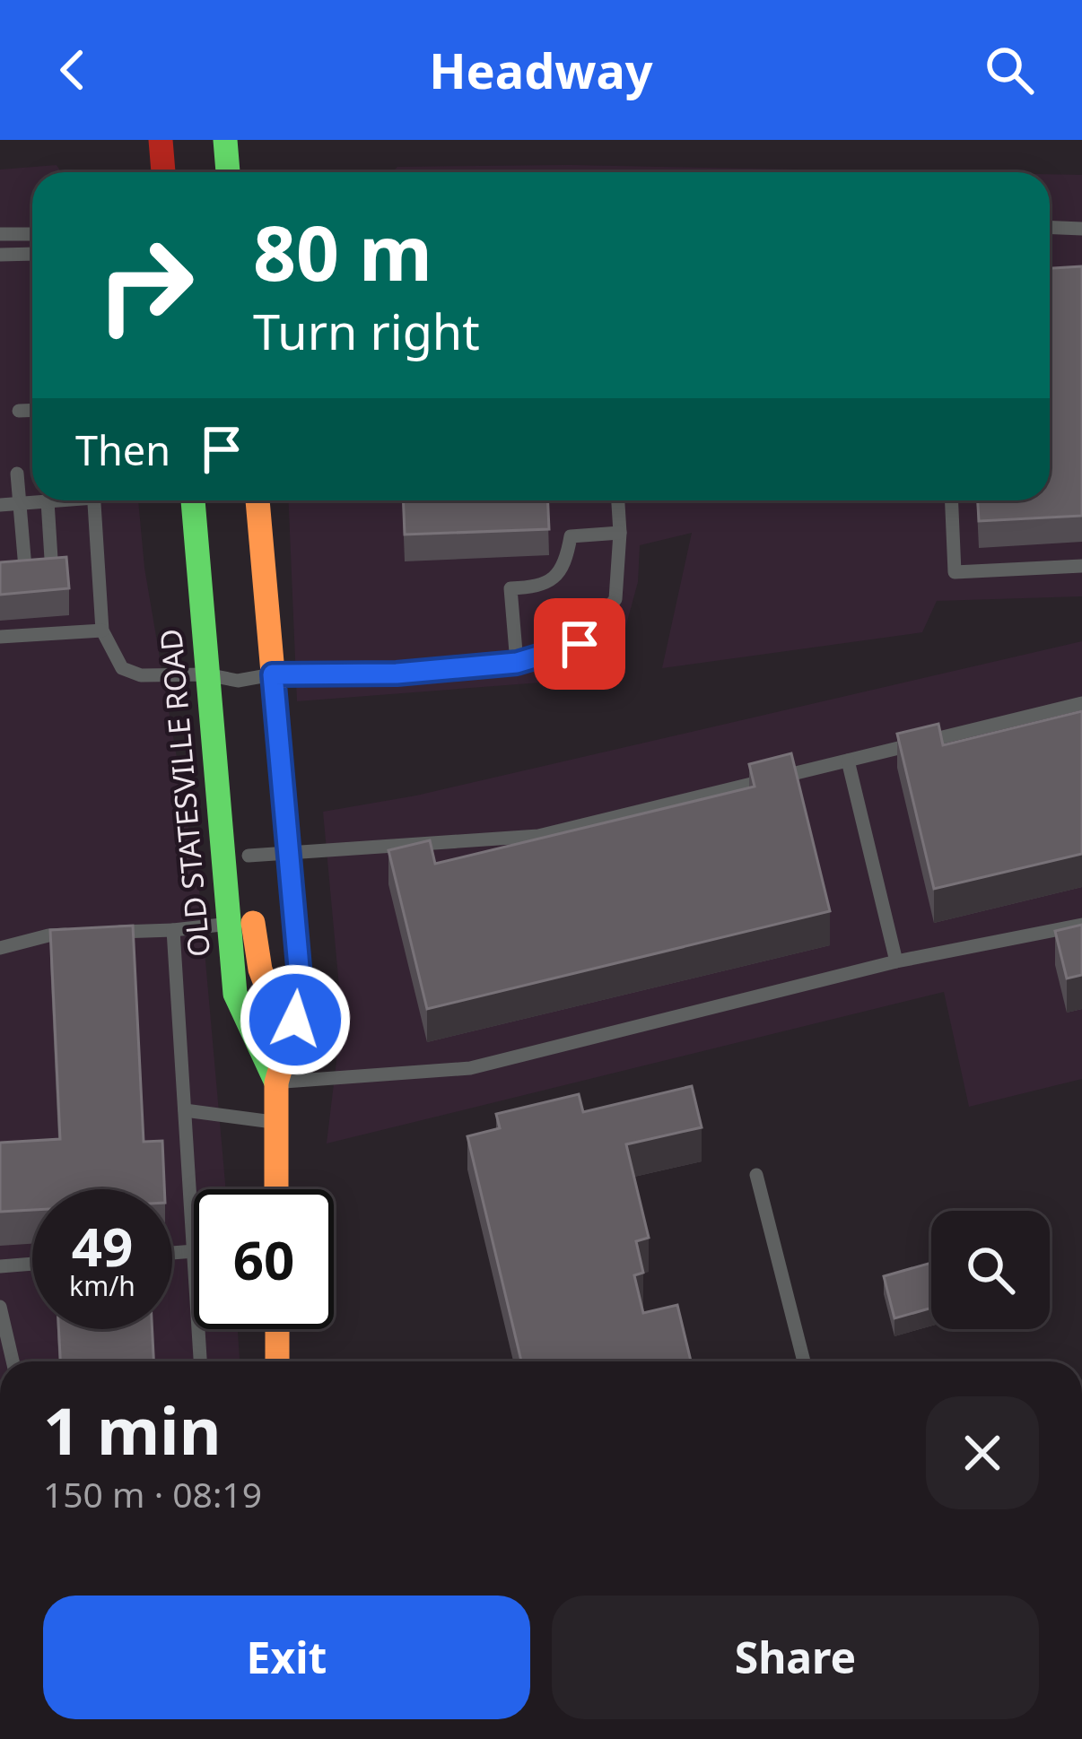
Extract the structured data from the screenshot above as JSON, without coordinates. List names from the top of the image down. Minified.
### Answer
{"streets":{"main road":["OLD STATESVILLE ROAD"]},"page":{"header":"Headway","turn":["80 m","Turn right"],"then":"Then","speed":"49 km/h","limit":"60","heading":["1 min","150 m · 08:19"],"buttons":["Exit","Share"]}}
